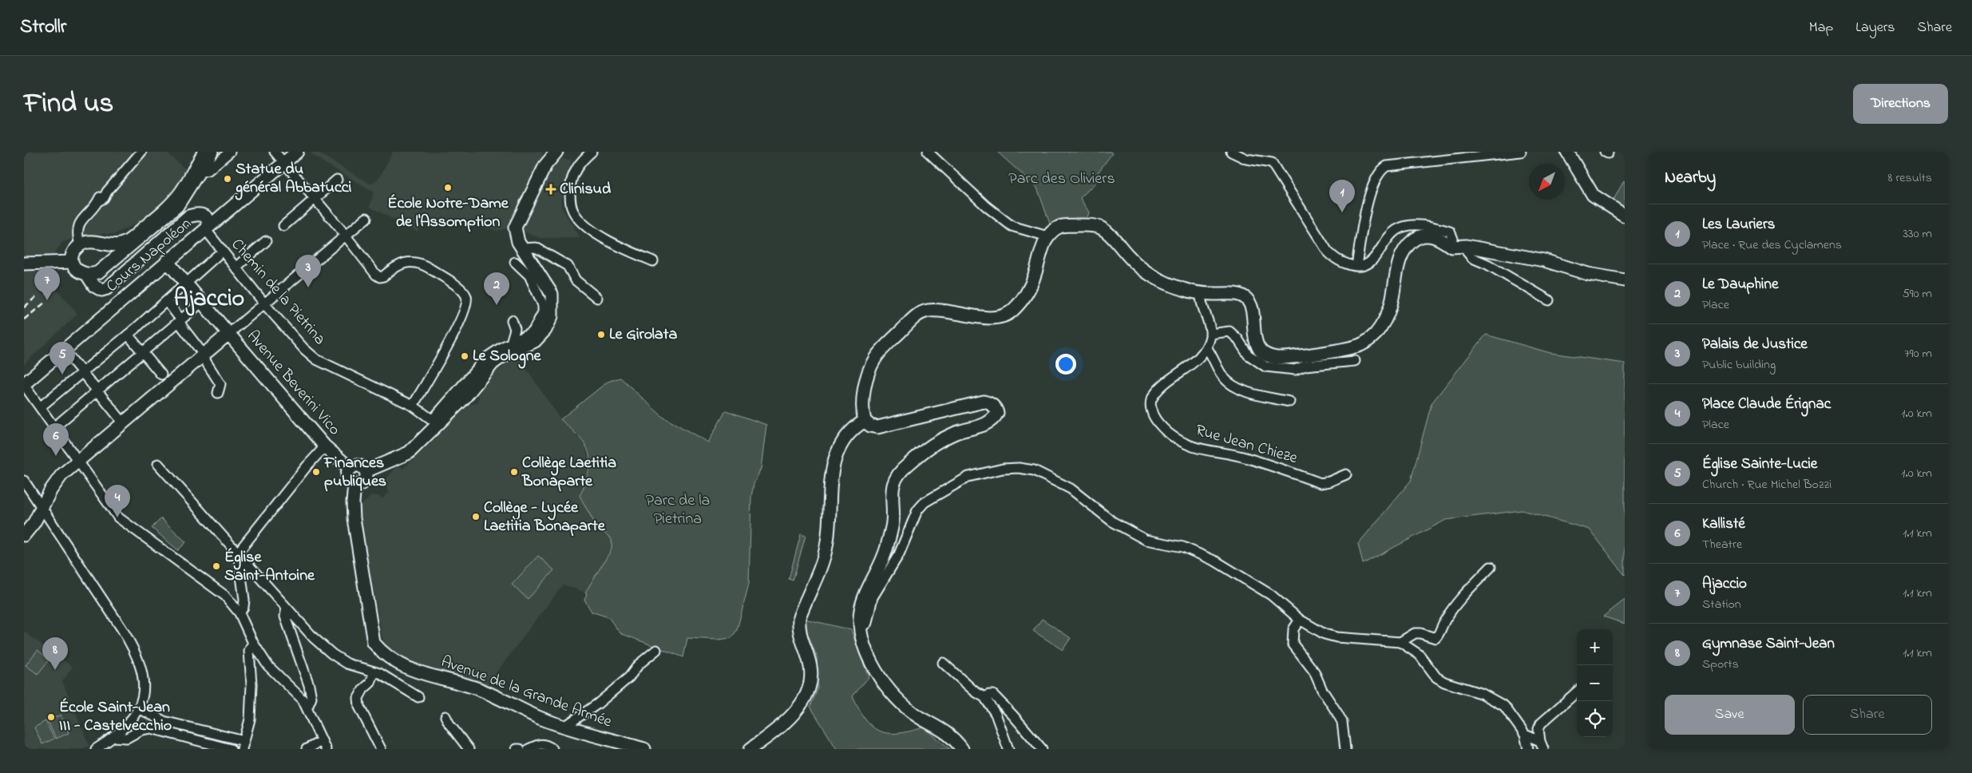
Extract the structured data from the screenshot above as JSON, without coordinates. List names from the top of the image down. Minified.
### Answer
{"streets":{"main road":["Cours Napoléon","Avenue Beverini Vico","Avenue de la Grande Armée"],"street":["Chemin de la Pietrina","Rue Jean Chieze"]},"crossings":[["Cours Napoléon","Chemin de la Pietrina"],["Cours Napoléon","Avenue Beverini Vico"],["Avenue Beverini Vico","Avenue de la Grande Armée"]],"districts":["Ajaccio"],"parks":["Parc des Oliviers","Parc de la Pietrina"],"places":{"other":["Statue du général Abbatucci","École Notre-Dame de l'Assomption","Le Girolata","Le Sologne","Finances publiques","Collège Laetitia Bonaparte","Collège - Lycée Laetitia Bonaparte","Église Saint-Antoine","École Saint-Jean III - Castelvecchio"],"health":["Clinisud"]},"north":"bottom left","page":{"header":"Strollr","nav":["Map","Layers","Share"],"title":"Find us","buttons":["Directions",["Save","Share"]],"heading":["Nearby","8 results"],"pins":["1","3","7","2","5","6","4","8"],"list":[{"mark":"1","name":"Les Lauriers","note":"Place · Rue des Cyclamens","value":"330 m"},{"mark":"2","name":"Le Dauphine","note":"Place","value":"590 m"},{"mark":"3","name":"Palais de Justice","note":"Public building","value":"790 m"},{"mark":"4","name":"Place Claude Érignac","note":"Place","value":"1.0 km"},{"mark":"5","name":"Église Sainte-Lucie","note":"Church · Rue Michel Bozzi","value":"1.0 km"},{"mark":"6","name":"Kallisté","note":"Theatre","value":"1.1 km"},{"mark":"7","name":"Ajaccio","note":"Station","value":"1.1 km"},{"mark":"8","name":"Gymnase Saint-Jean","note":"Sports","value":"1.1 km"}],"map_buttons":["+","−"]}}
